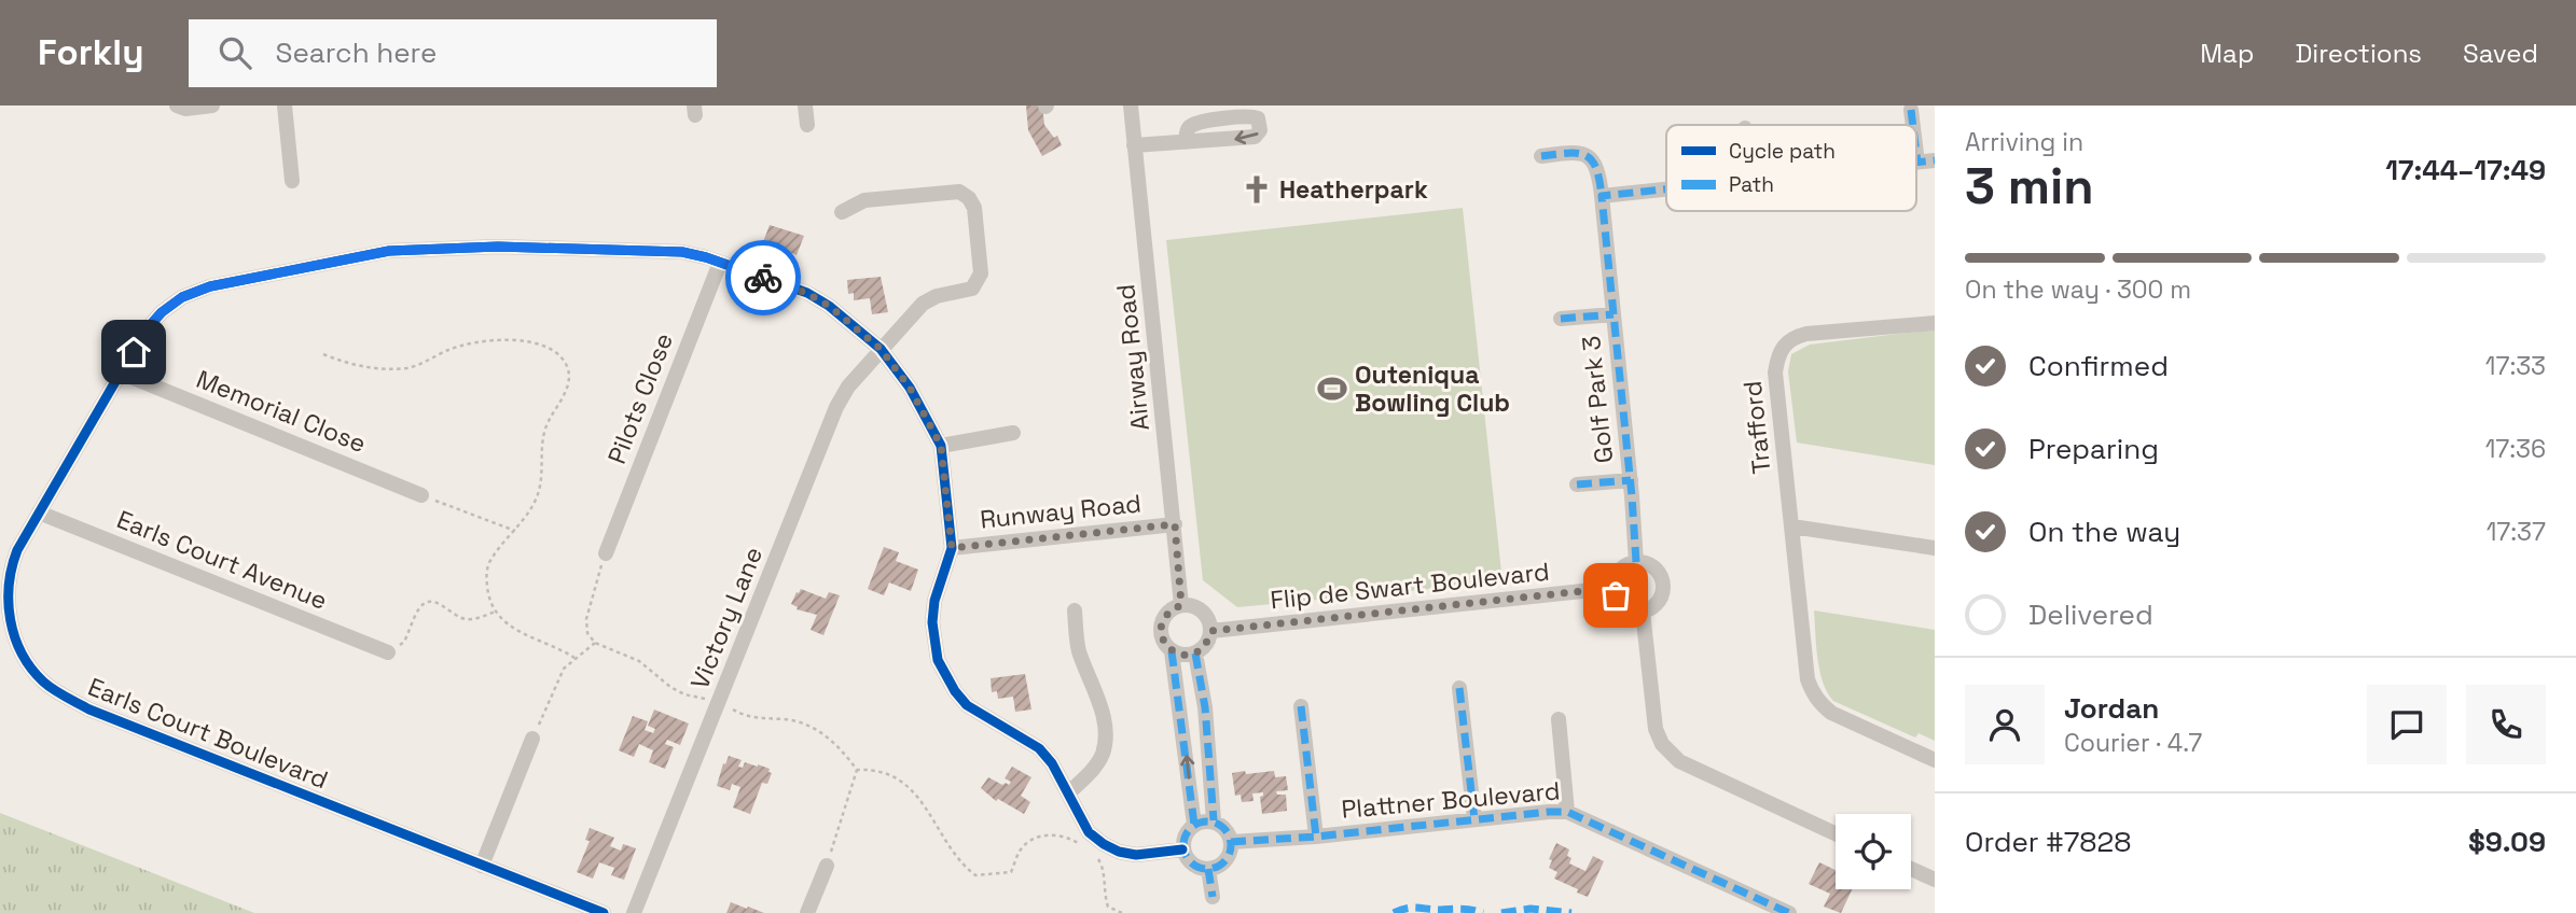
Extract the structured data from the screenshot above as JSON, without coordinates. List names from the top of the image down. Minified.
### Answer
{"streets":{"street":["Airway Road","Pilots Close","Golf Park 3","Memorial Close","Trafford","Runway Road","Earls Court Avenue","Flip de Swart Boulevard","Victory Lane","Earls Court Boulevard","Plattner Boulevard"]},"crossings":[["Airway Road","Runway Road"],["Airway Road","Flip de Swart Boulevard"],["Pilots Close","Earls Court Boulevard"],["Golf Park 3","Flip de Swart Boulevard"],["Memorial Close","Earls Court Boulevard"],["Runway Road","Earls Court Boulevard"],["Earls Court Avenue","Earls Court Boulevard"],["Victory Lane","Earls Court Boulevard"],["Earls Court Boulevard","Plattner Boulevard"]],"places":{"church":["Heatherpark"],"sports":["Outeniqua Bowling Club"]},"legend":["Cycle path","Path"],"page":{"header":"Forkly","search":"Search here","nav":["Map","Directions","Saved"],"heading":["3 min","Arriving in","17:44–17:49"],"panel":["Jordan","Courier · 4.7","Order #7828","$9.09"],"bar":"On the way · 300 m","list":[["Confirmed","17:33"],["Preparing","17:36"],["On the way","17:37"],"Delivered"]}}
